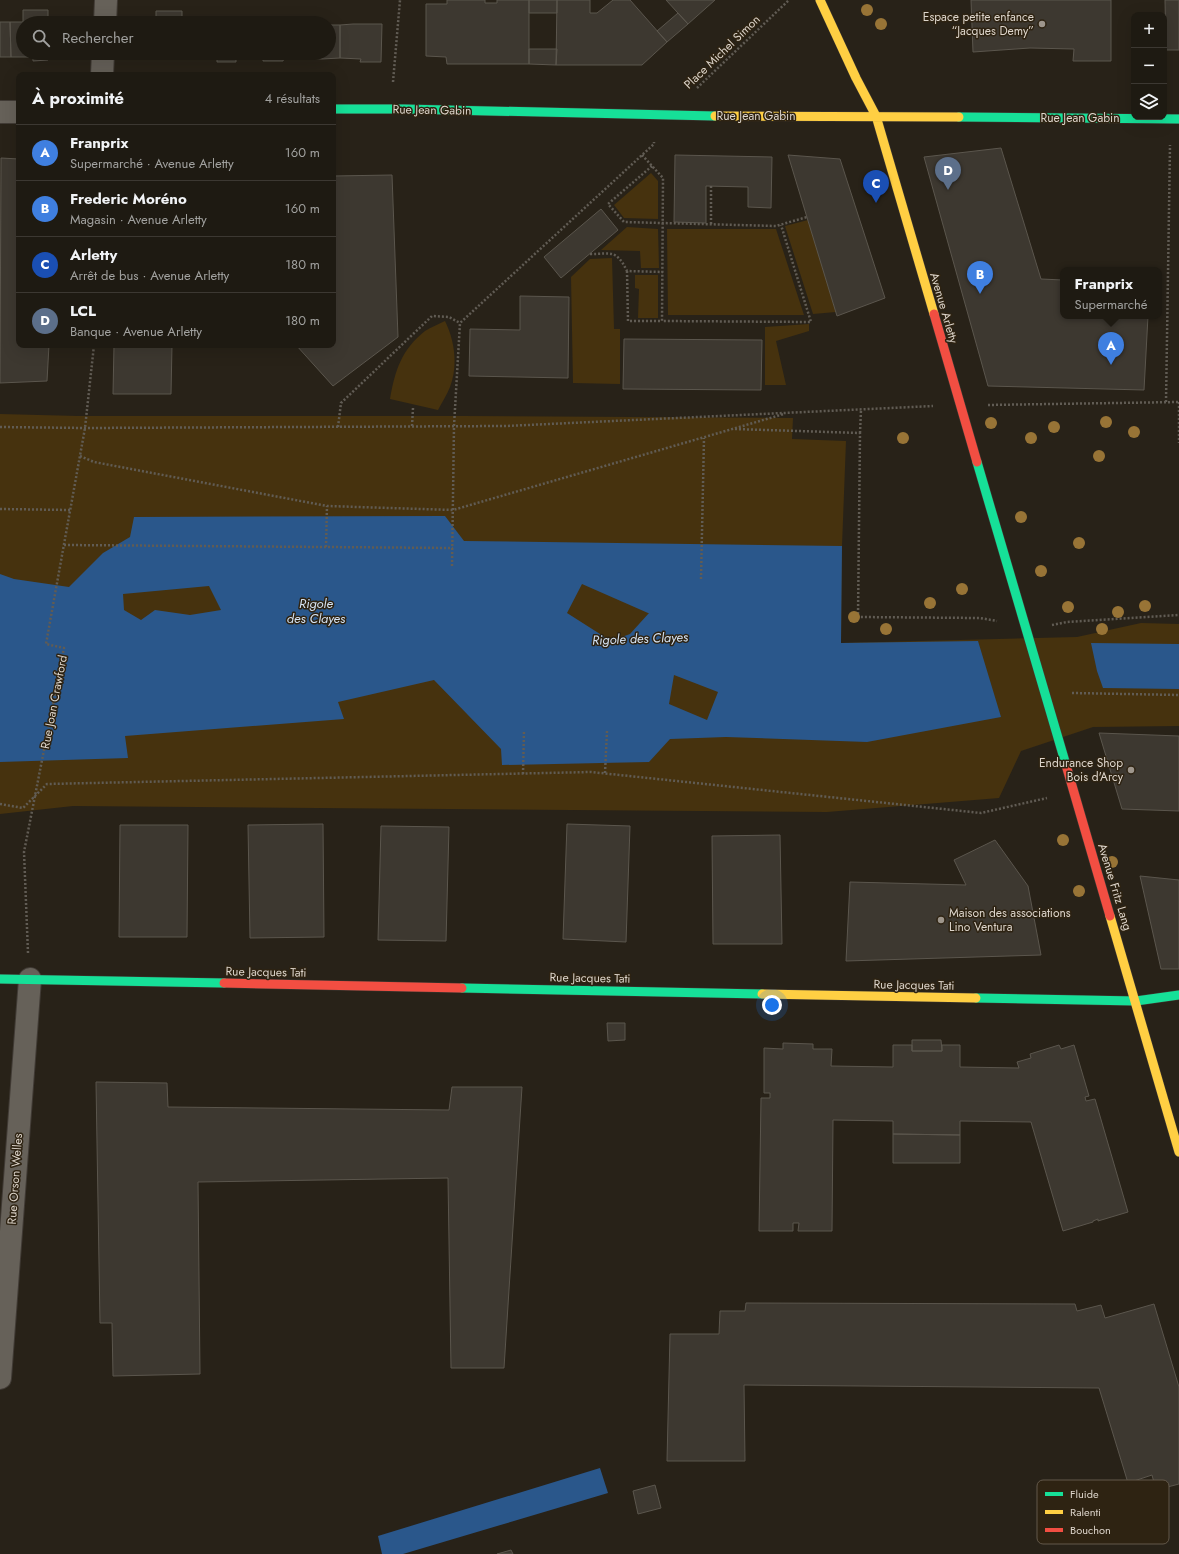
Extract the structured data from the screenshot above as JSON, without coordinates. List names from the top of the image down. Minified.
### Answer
{"streets":{"street":["Rue Jean Gabin","Avenue Arletty","Avenue Fritz Lang","Rue Jacques Tati","Rue Orson Welles"],"path":["Place Michel Simon","Rue Joan Crawford"]},"crossings":[["Place Michel Simon","Rue Jean Gabin"],["Rue Jean Gabin","Avenue Arletty"],["Avenue Arletty","Avenue Fritz Lang"],["Rue Joan Crawford","Rue Jacques Tati"],["Rue Joan Crawford","Rue Orson Welles"],["Avenue Fritz Lang","Rue Jacques Tati"],["Rue Jacques Tati","Rue Orson Welles"]],"water":["Rigole des Clayes"],"places":["Espace petite enfance “Jacques Demy”","Endurance Shop Bois d'Arcy","Maison des associations Lino Ventura"],"legend":["Fluide","Ralenti","Bouchon"],"page":{"map_buttons":["+","−"],"search":"Rechercher","heading":["À proximité","4 résultats"],"list":[{"mark":"A","name":"Franprix","note":"Supermarché · Avenue Arletty","value":"160 m"},{"mark":"B","name":"Frederic Moréno","note":"Magasin · Avenue Arletty","value":"160 m"},{"mark":"C","name":"Arletty","note":"Arrêt de bus · Avenue Arletty","value":"180 m"},{"mark":"D","name":"LCL","note":"Banque · Avenue Arletty","value":"180 m"}],"pins":["D","C","B","A"],"popup":["Franprix","Supermarché"]}}
